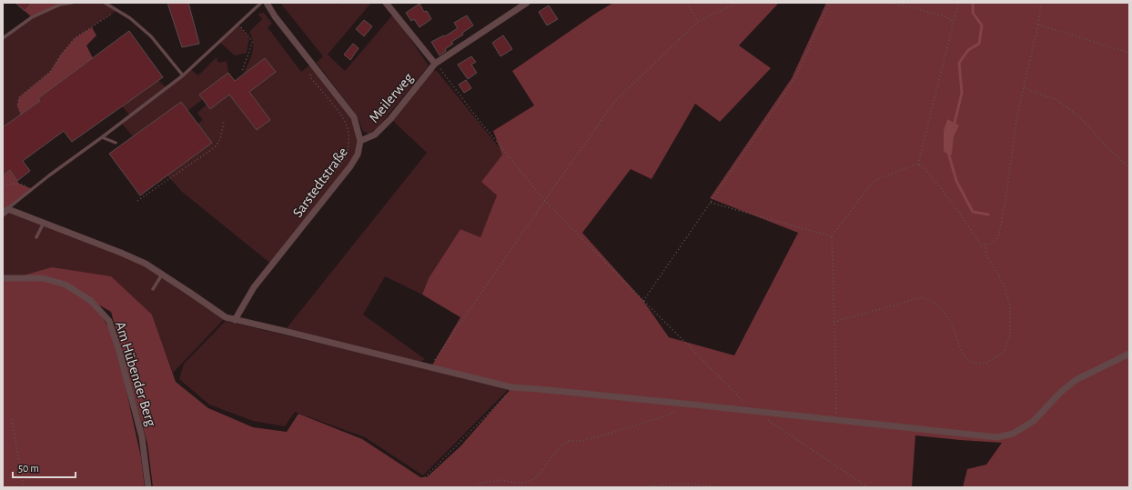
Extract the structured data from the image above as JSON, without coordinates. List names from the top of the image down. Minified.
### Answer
{"streets":{"street":["Meilerweg","Sarstedtstraße","Am Hübender Berg"]},"crossings":[["Meilerweg","Sarstedtstraße"]],"scale_bar":"50 m"}
